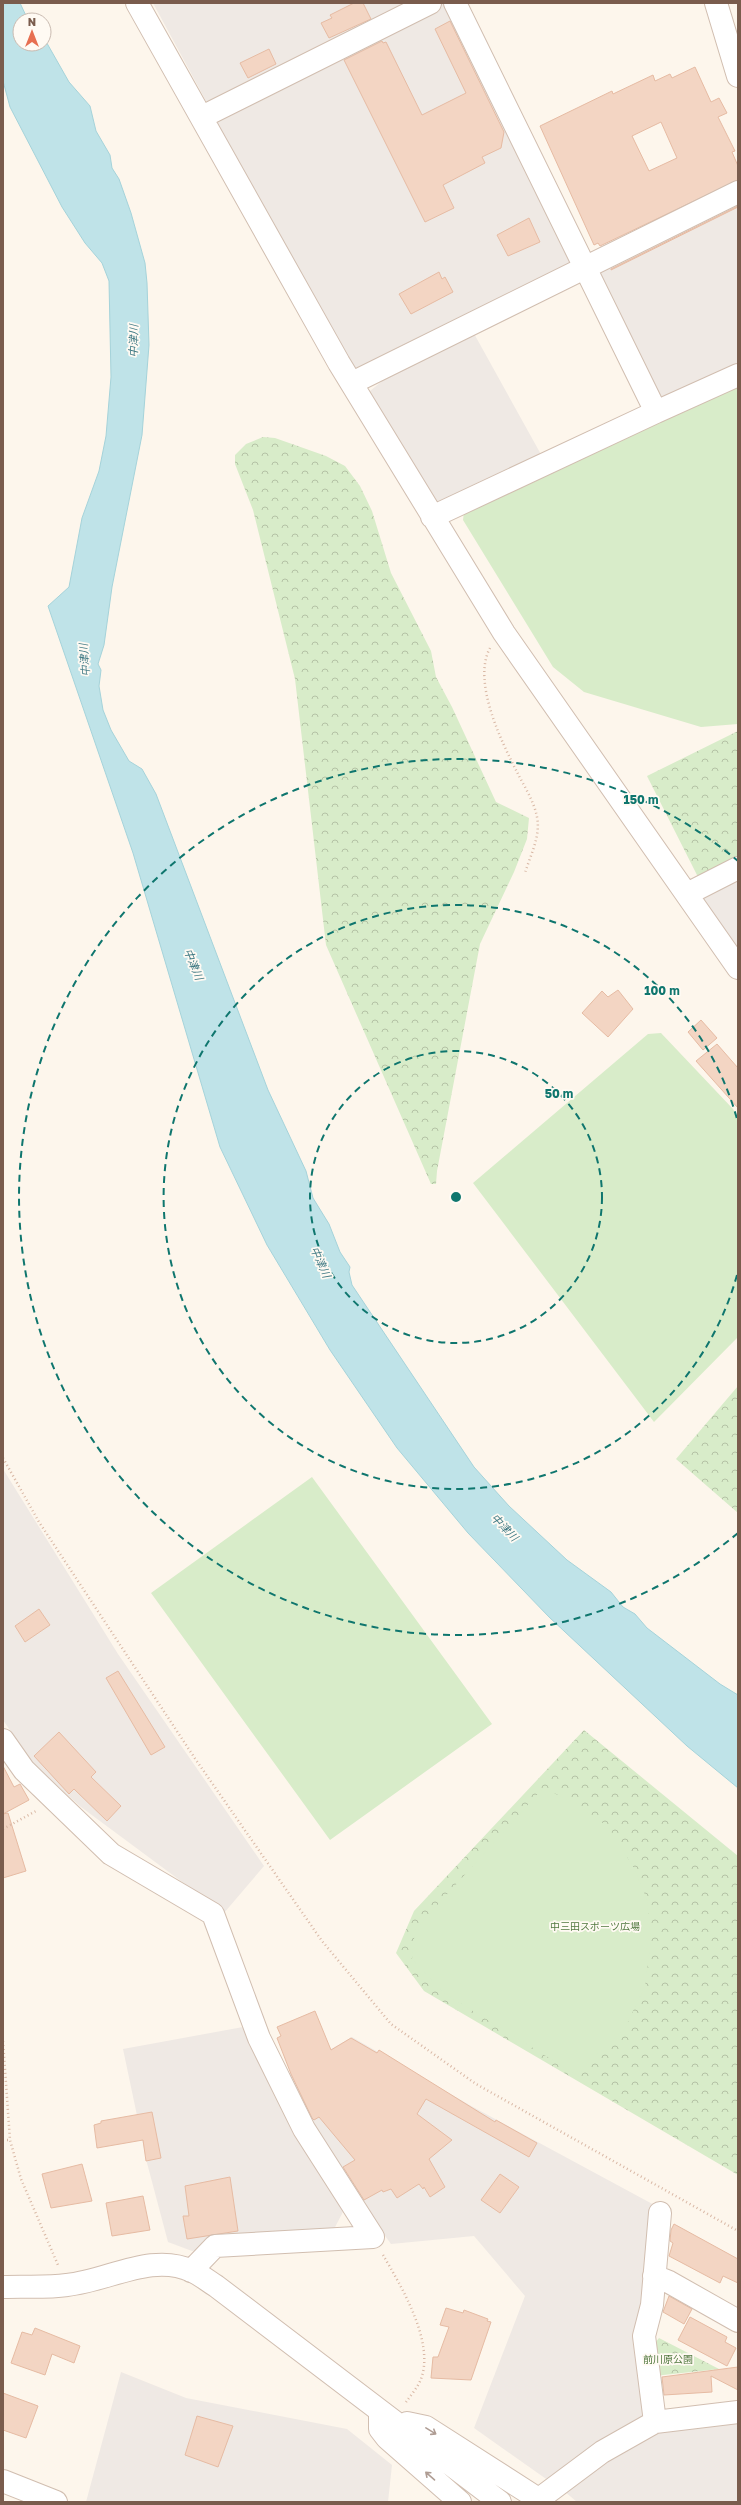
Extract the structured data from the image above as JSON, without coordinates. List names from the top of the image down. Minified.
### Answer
{"water":["中津川"],"parks":["中三田スポーツ広場","前川原公園"],"north":"top","rings":["150 m","100 m","50 m"]}
